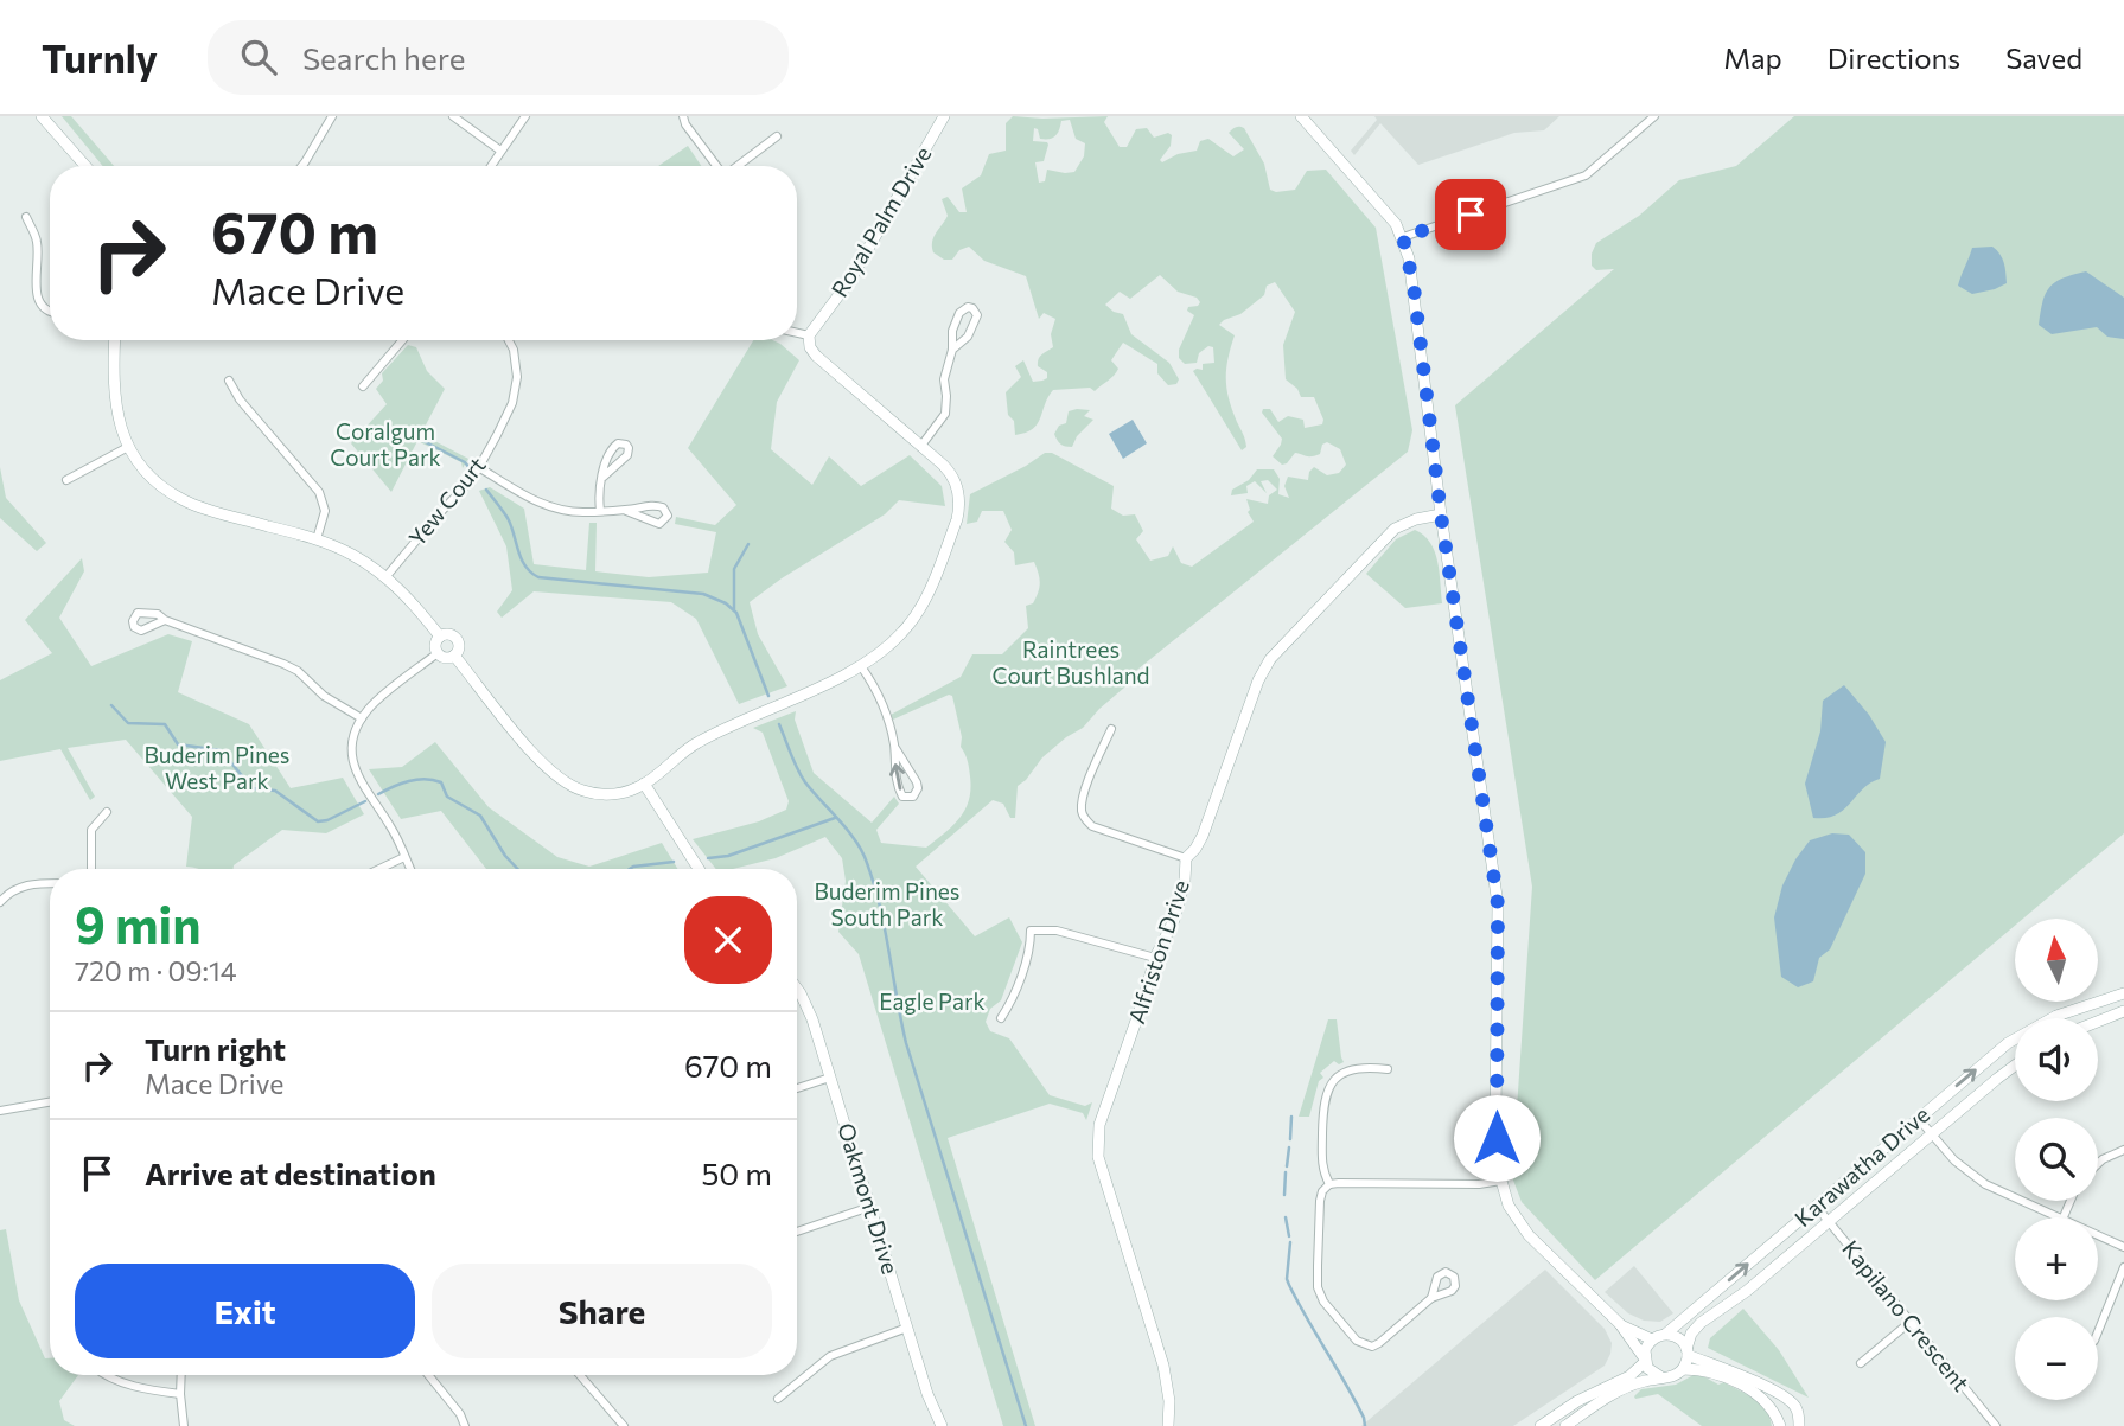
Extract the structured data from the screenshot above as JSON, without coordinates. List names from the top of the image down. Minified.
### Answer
{"streets":{"street":["Royal Palm Drive","Yew Court","Alfriston Drive","Karawatha Drive","Oakmont Drive","Kapilano Crescent"]},"crossings":[["Karawatha Drive","Kapilano Crescent"]],"parks":["Coralgum Court Park","Raintrees Court Bushland","Buderim Pines West Park","Buderim Pines South Park","Eagle Park"],"north":"top","page":{"header":"Turnly","search":"Search here","nav":["Map","Directions","Saved"],"turn":["670 m","Mace Drive"],"heading":["9 min","720 m · 09:14"],"map_buttons":["+","−"],"list":[{"name":"Turn right","note":"Mace Drive","value":"670 m"},{"name":"Arrive at destination","value":"50 m"}],"buttons":["Exit","Share"]}}
